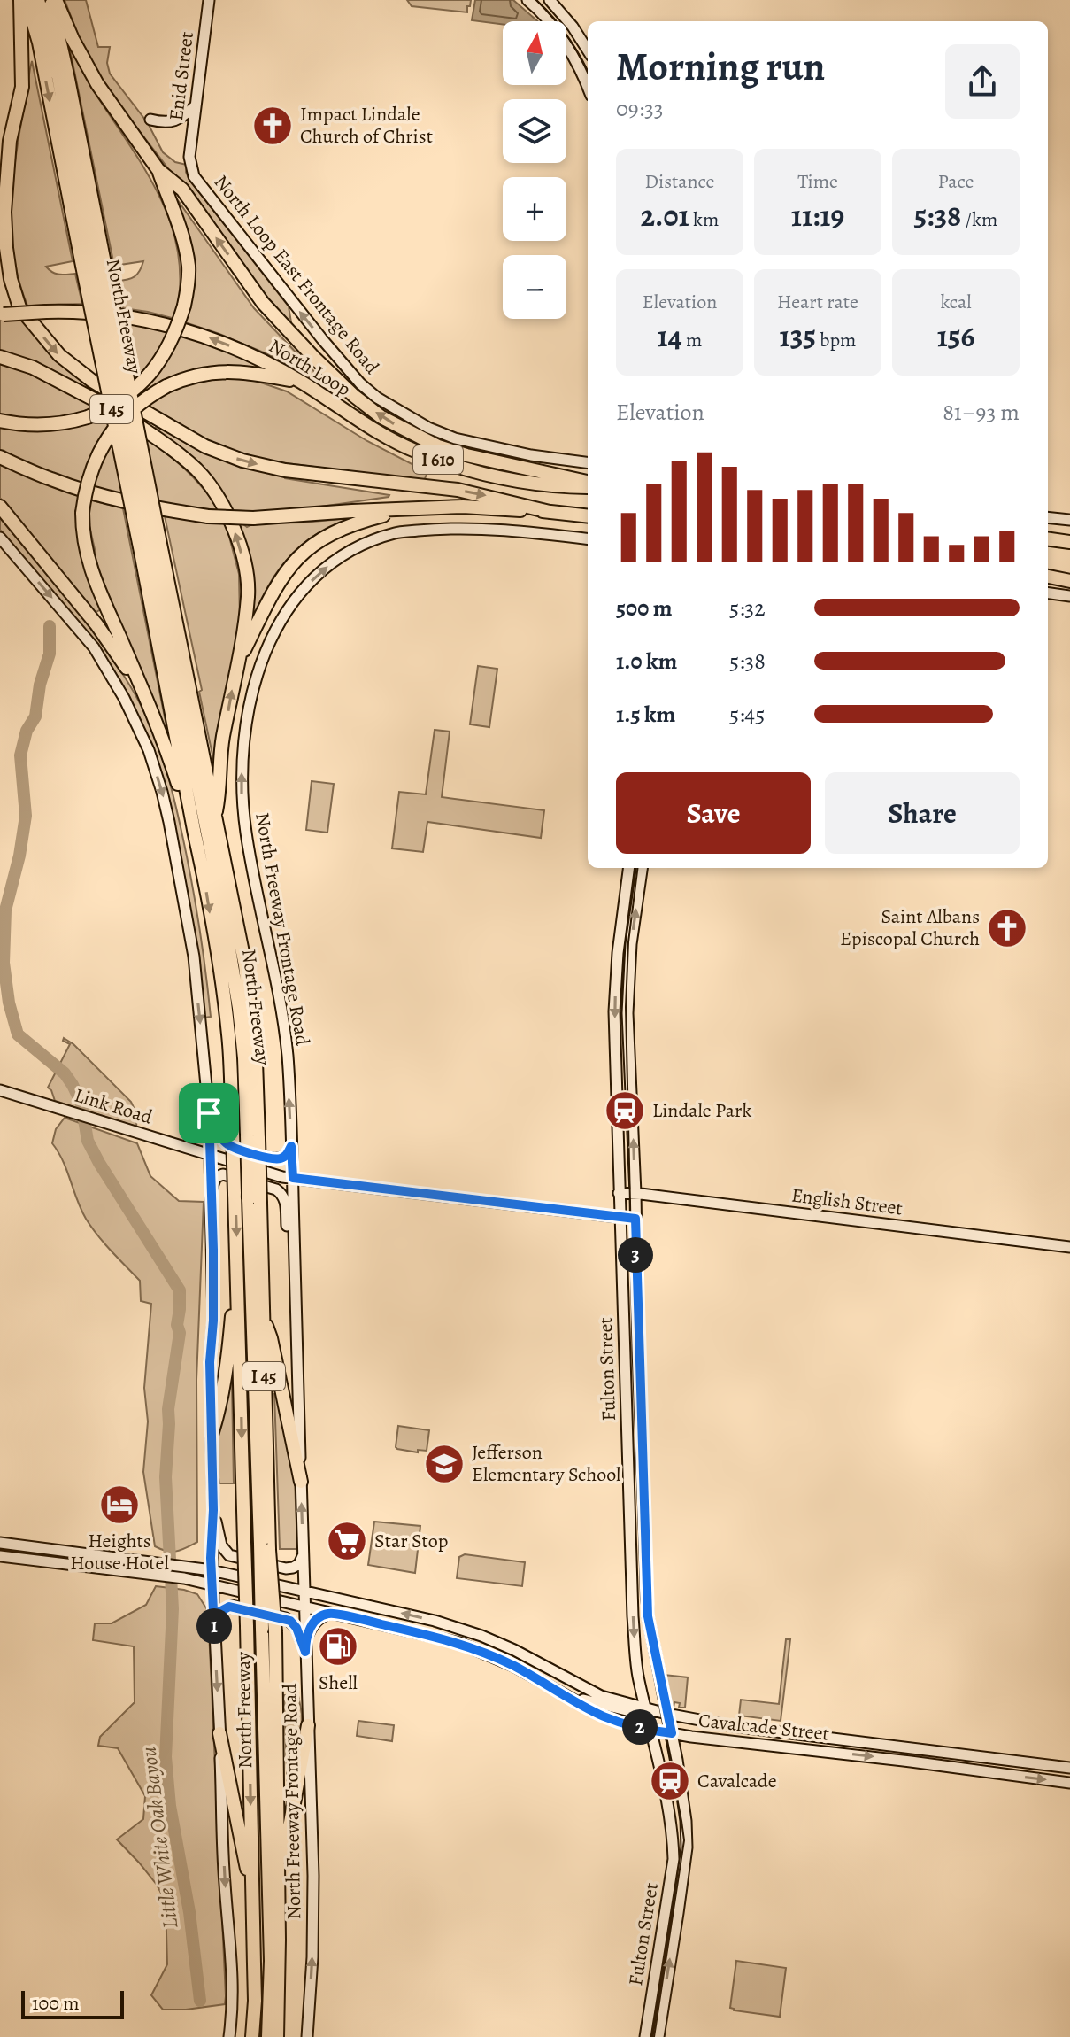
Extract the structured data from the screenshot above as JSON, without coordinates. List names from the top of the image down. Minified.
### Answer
{"streets":{"highway":["North Freeway","North Loop","I 45","I 610"],"main road":["Enid Street","North Loop East Frontage Road","North Freeway Frontage Road","Link Road","English Street","Fulton Street","Cavalcade Street"]},"crossings":[["Enid Street","North Loop East Frontage Road"],["North Freeway Frontage Road","Link Road"],["North Freeway Frontage Road","Cavalcade Street"],["Link Road","Fulton Street"],["English Street","Fulton Street"],["Fulton Street","Cavalcade Street"]],"one_way":["North Loop East Frontage Road","North Loop","North Freeway Frontage Road"],"water":["Little White Oak Bayou"],"places":{"church":["Impact Lindale Church of Christ","Saint Albans Episcopal Church"],"station":["Lindale Park","Cavalcade"],"school or university":["Jefferson Elementary School"],"hotel":["Heights House Hotel"],"supermarket":["Star Stop"],"fuel station":["Shell"]},"scale_bar":"100 m","north":"top","page":{"map_buttons":["+","−"],"heading":["Morning run","09:33"],"stats":[["Distance","2.01 km"],["Time","11:19"],["Pace","5:38 /km"],["Elevation","14 m"],["Heart rate","135 bpm"],["kcal","156"]],"chart":["Elevation","81–93 m"],"list":[{"name":"500 m","note":"5:32"},{"name":"1.0 km","note":"5:38"},{"name":"1.5 km","note":"5:45"}],"buttons":["Save","Share"],"pins":["3","1","2"],"scale":"100 m"}}
